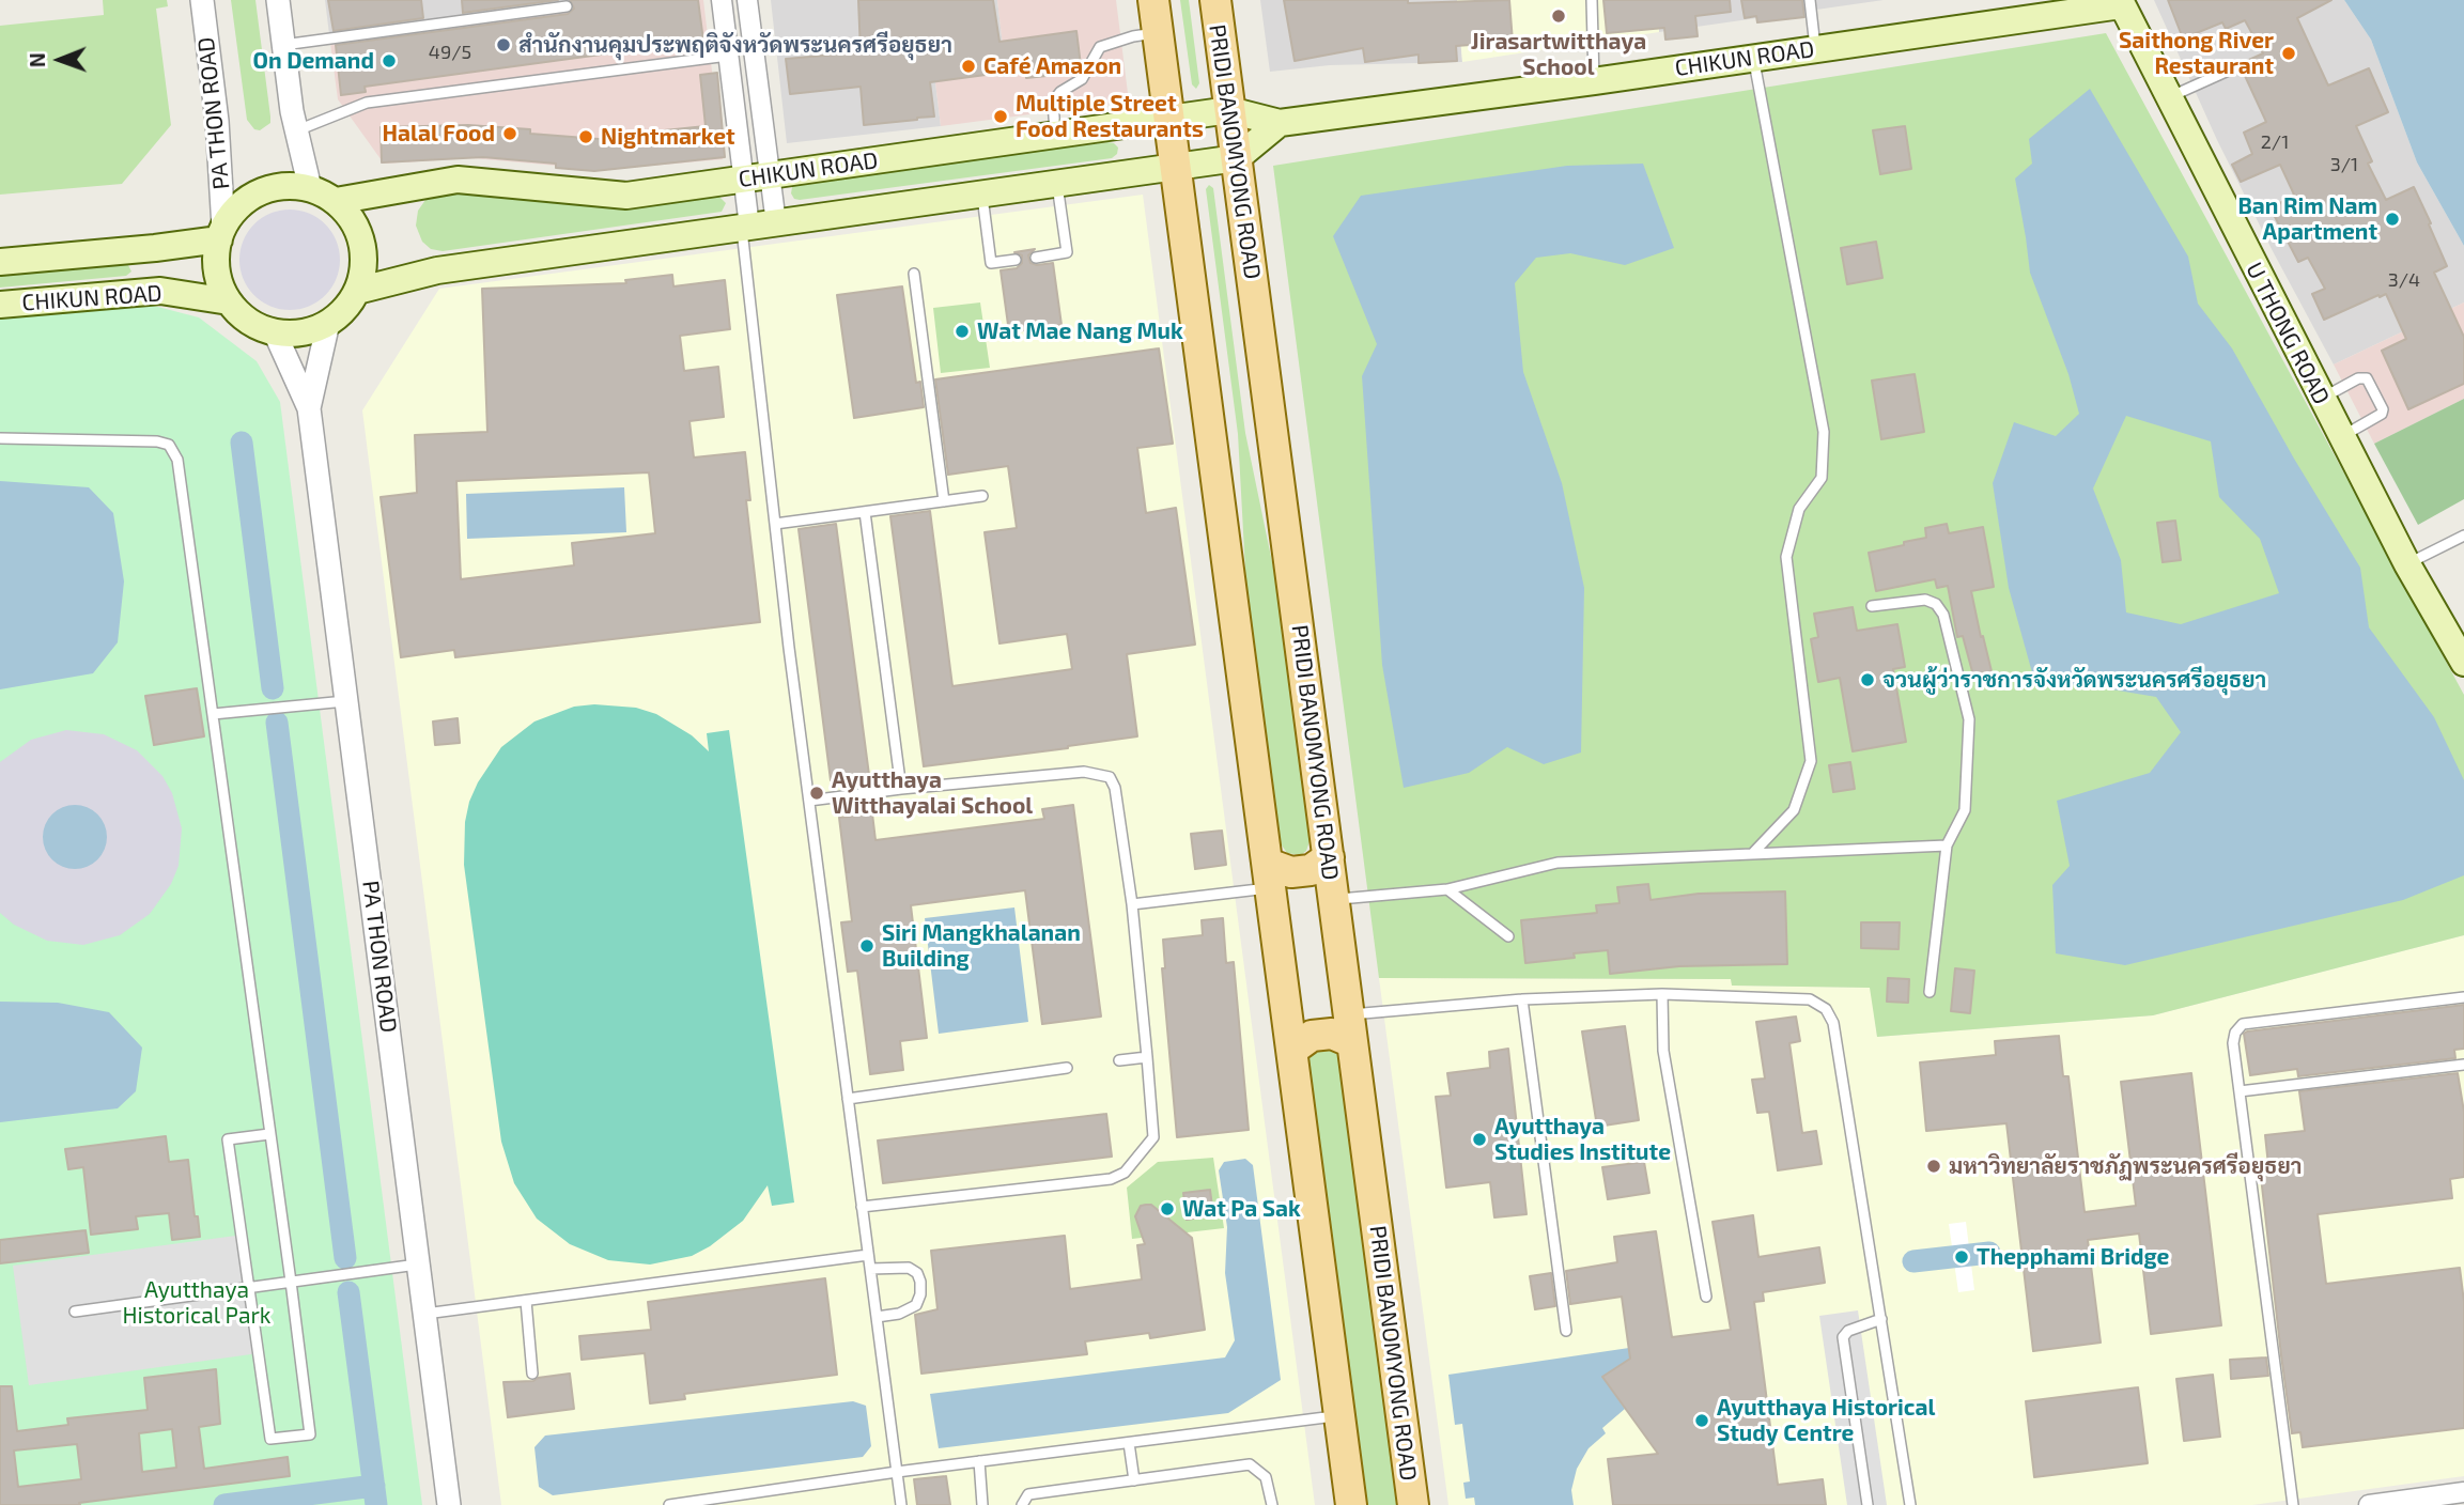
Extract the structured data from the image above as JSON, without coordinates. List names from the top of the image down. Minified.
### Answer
{"streets":{"main road":["CHIKUN ROAD","PRIDI BANOMYONG ROAD","U THONG ROAD"],"street":["PA THON ROAD"]},"crossings":[["CHIKUN ROAD","PA THON ROAD"],["CHIKUN ROAD","PRIDI BANOMYONG ROAD"],["CHIKUN ROAD","U THONG ROAD"]],"parks":["Ayutthaya Historical Park"],"places":["Jirasartwitthaya School","สำนักงานคุมประพฤติจังหวัดพระนครศรีอยุธยา","Saithong River Restaurant","On Demand","Café Amazon","Multiple Street Food Restaurants","Halal Food","Nightmarket","Ban Rim Nam Apartment","Wat Mae Nang Muk","จวนผู้ว่าราชการจังหวัดพระนครศรีอยุธยา","Ayutthaya Witthayalai School","Siri Mangkhalanan Building","Ayutthaya Studies Institute","มหาวิทยาลัยราชภัฏพระนครศรีอยุธยา","Wat Pa Sak","Thepphami Bridge","Ayutthaya Historical Study Centre"],"house_numbers":["49/5","2/1","3/1","3/4"],"north":"left"}
